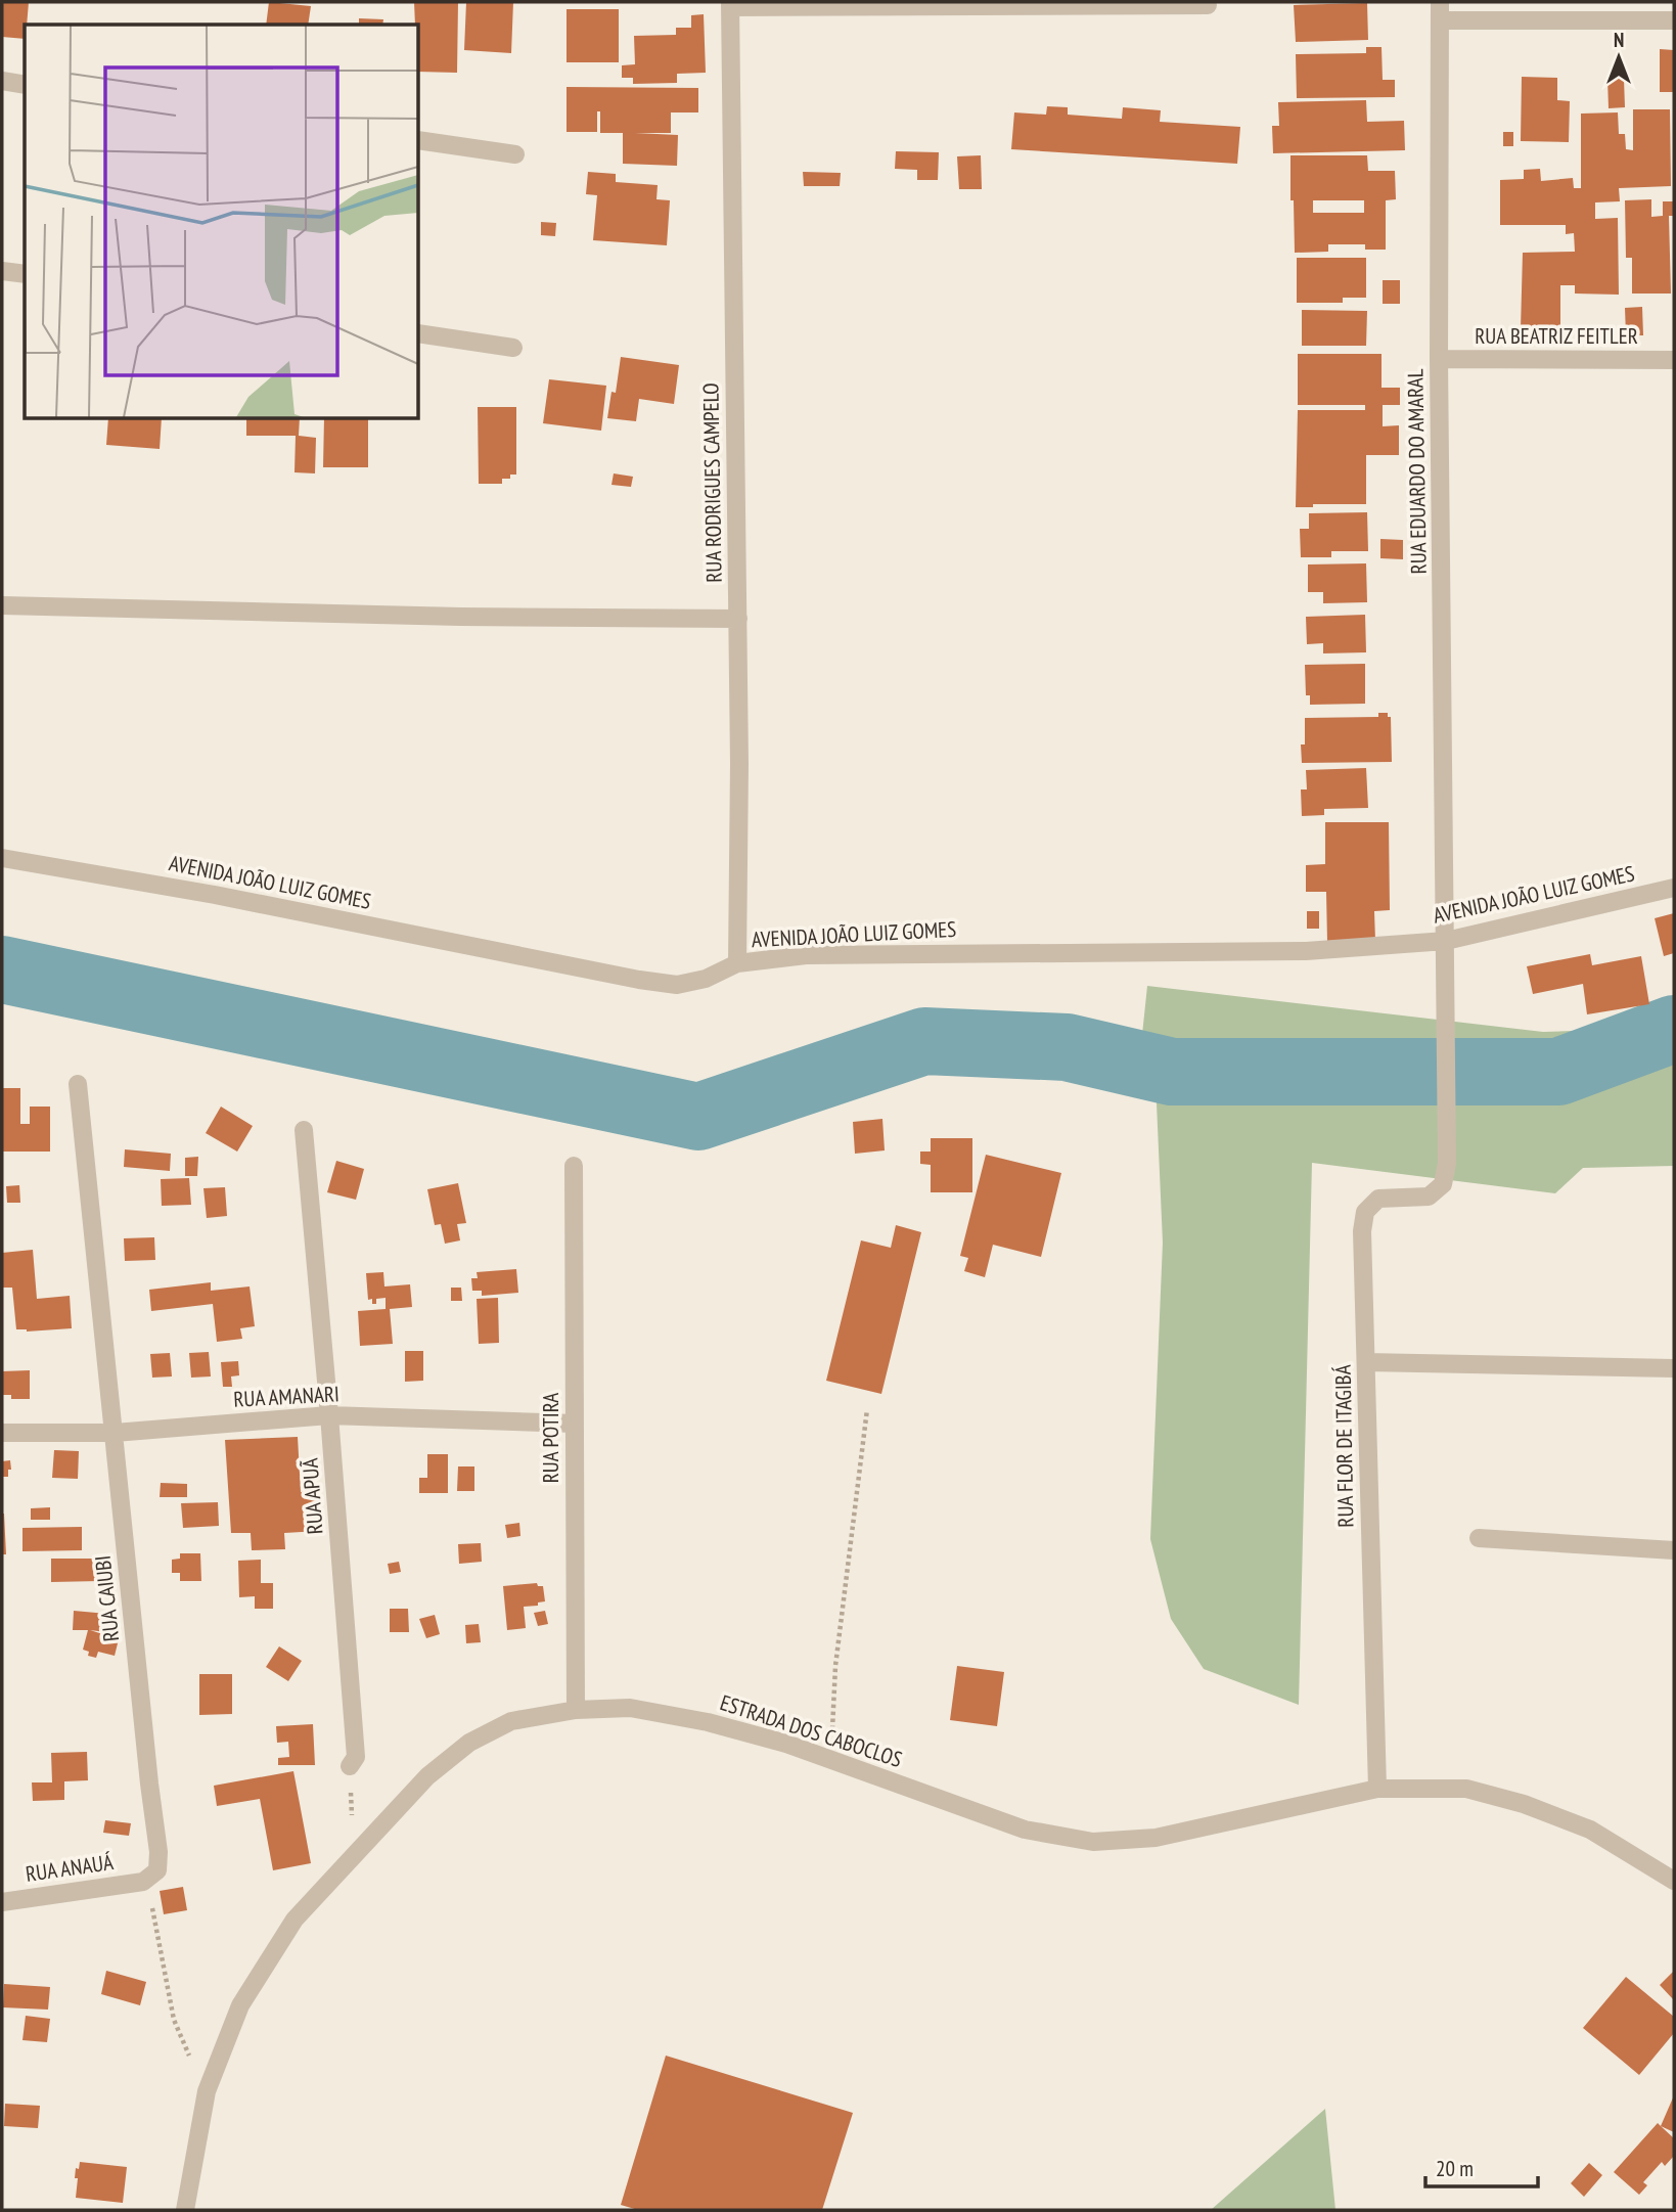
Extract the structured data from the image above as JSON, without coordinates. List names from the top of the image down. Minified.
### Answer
{"streets":{"street":["RUA BEATRIZ FEITLER","RUA EDUARDO DO AMARAL","RUA RODRIGUES CAMPELO","AVENIDA JOÃO LUIZ GOMES","RUA AMANARI","RUA POTIRA","RUA FLOR DE ITAGIBÁ","RUA APUÃ","RUA CAIUBI","ESTRADA DOS CABOCLOS","RUA ANAUÁ"]},"crossings":[["RUA BEATRIZ FEITLER","RUA EDUARDO DO AMARAL"],["RUA EDUARDO DO AMARAL","AVENIDA JOÃO LUIZ GOMES"],["RUA EDUARDO DO AMARAL","RUA FLOR DE ITAGIBÁ"],["RUA RODRIGUES CAMPELO","AVENIDA JOÃO LUIZ GOMES"],["RUA AMANARI","RUA POTIRA"],["RUA AMANARI","RUA APUÃ"],["RUA AMANARI","RUA CAIUBI"],["RUA POTIRA","ESTRADA DOS CABOCLOS"],["RUA FLOR DE ITAGIBÁ","ESTRADA DOS CABOCLOS"],["RUA CAIUBI","RUA ANAUÁ"]],"scale_bar":"20 m","north":"top"}
